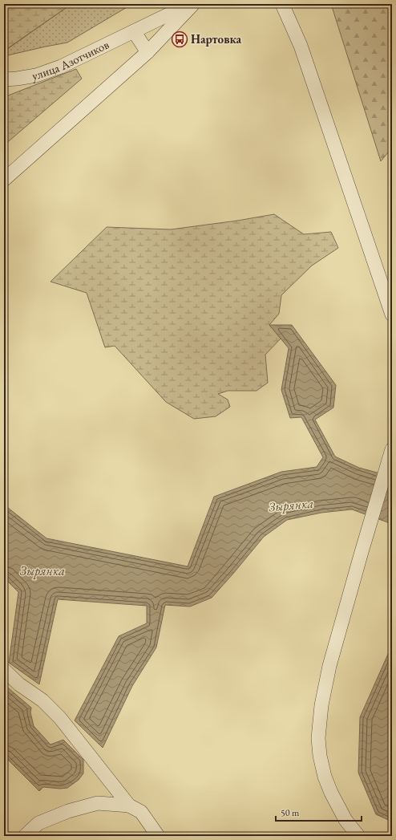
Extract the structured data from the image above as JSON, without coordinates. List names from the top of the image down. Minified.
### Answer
{"streets":{"street":["улица Азотчиков"]},"water":["Зырянка"],"places":{"bus stop":["Нартовка"]},"scale_bar":"50 m"}
